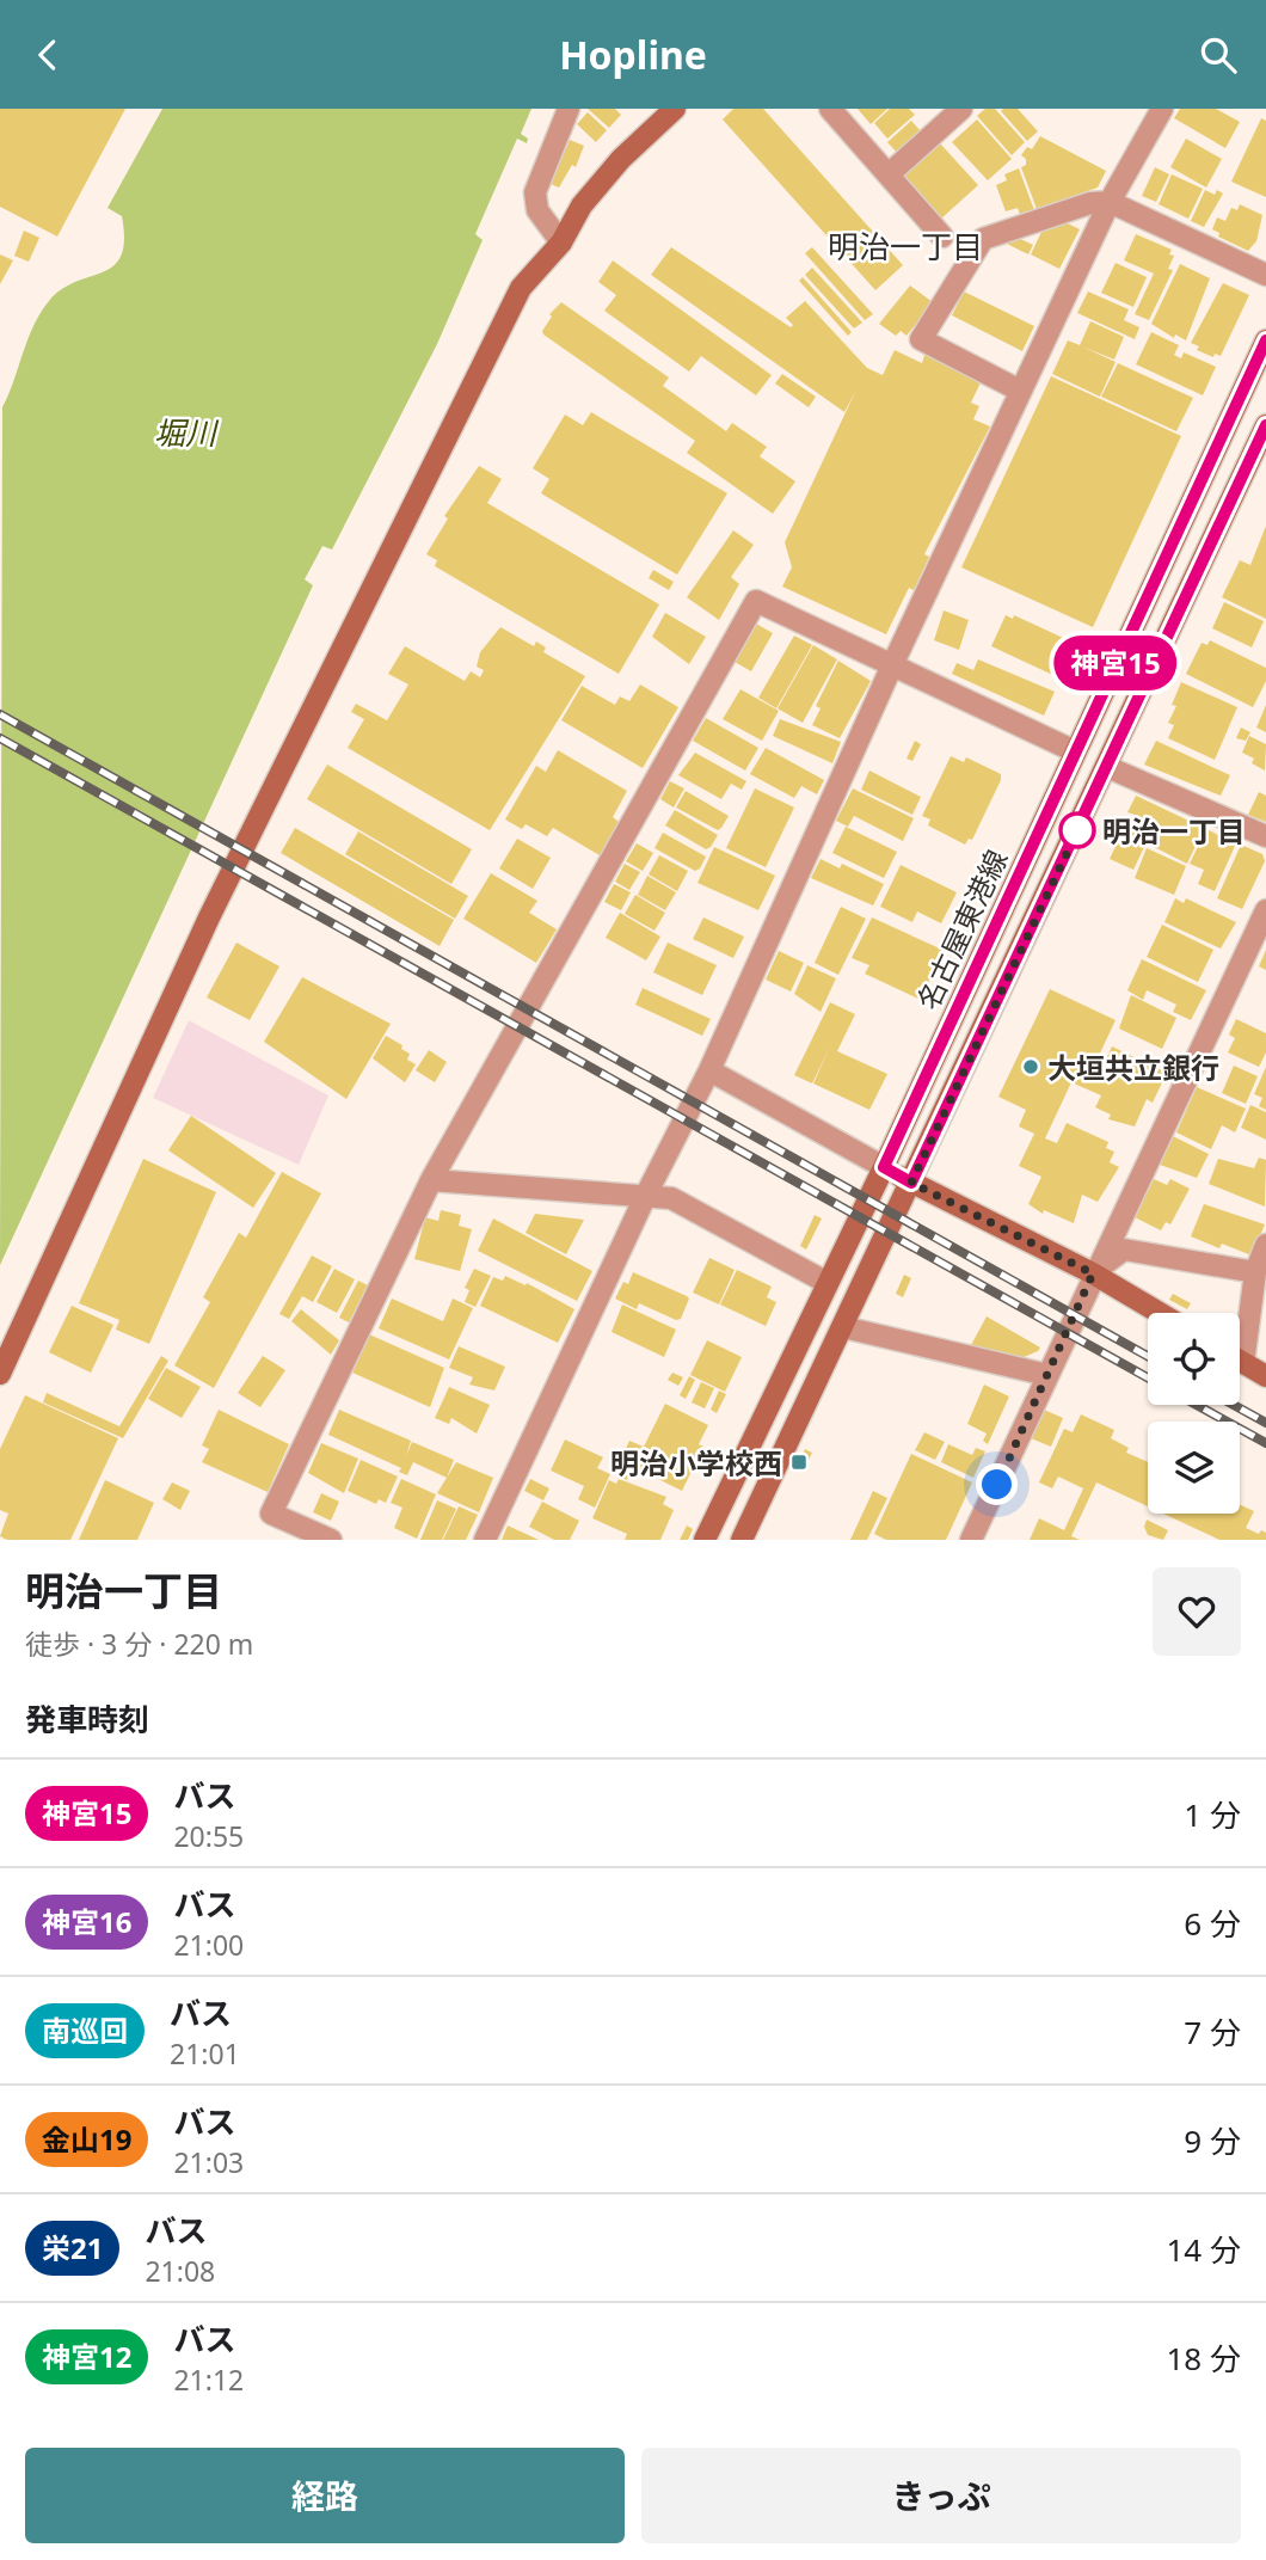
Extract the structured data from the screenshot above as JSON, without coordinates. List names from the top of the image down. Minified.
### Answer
{"streets":{"main road":["名古屋東港線"]},"districts":["明治一丁目"],"water":["堀川"],"places":{"other":["明治一丁目","大垣共立銀行"],"transit":["明治小学校西"]},"lines":["bus line 神宮15"],"page":{"header":"Hopline","on_map":"神宮15","heading":[["明治一丁目","徒歩 · 3 分 · 220 m"],"発車時刻"],"list":[{"mark":"神宮15","name":"バス","note":"20:55","value":"1 分"},{"mark":"神宮16","name":"バス","note":"21:00","value":"6 分"},{"mark":"南巡回","name":"バス","note":"21:01","value":"7 分"},{"mark":"金山19","name":"バス","note":"21:03","value":"9 分"},{"mark":"栄21","name":"バス","note":"21:08","value":"14 分"},{"mark":"神宮12","name":"バス","note":"21:12","value":"18 分"}],"buttons":["経路","きっぷ"]}}
